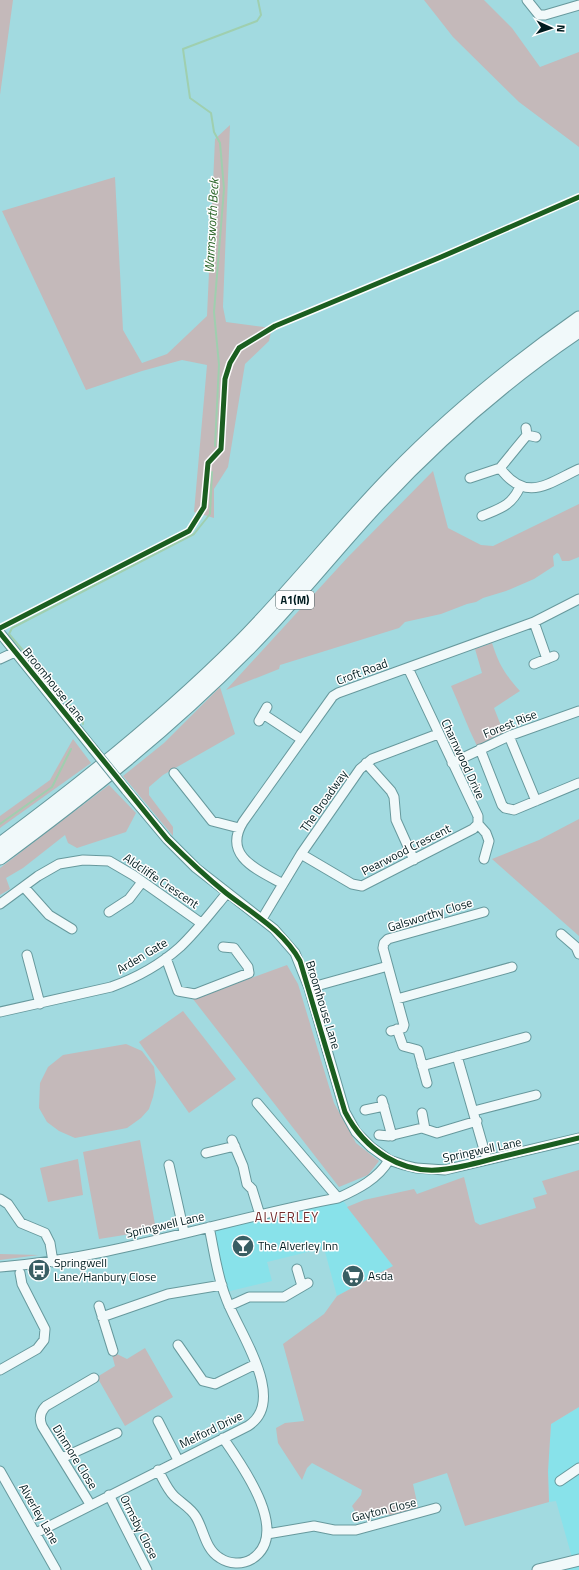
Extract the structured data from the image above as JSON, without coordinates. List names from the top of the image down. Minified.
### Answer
{"streets":{"highway":["A1(M)"],"street":["Croft Road","Broomhouse Lane","Forest Rise","Charnwood Drive","The Broadway","Pearwood Crescent","Aldcliffe Crescent","Galsworthy Close","Arden Gate","Springwell Lane","Melford Drive","Dinmore Close","Gayton Close","Alverley Lane","Ormsby Close"]},"crossings":[["Croft Road","Charnwood Drive"],["Broomhouse Lane","The Broadway"],["Broomhouse Lane","Arden Gate"],["Broomhouse Lane","Springwell Lane"],["Forest Rise","Charnwood Drive"],["Charnwood Drive","The Broadway"],["Charnwood Drive","Pearwood Crescent"],["The Broadway","Pearwood Crescent"],["Aldcliffe Crescent","Arden Gate"],["Springwell Lane","Melford Drive"],["Melford Drive","Dinmore Close"],["Melford Drive","Alverley Lane"],["Melford Drive","Ormsby Close"]],"districts":["ALVERLEY"],"water":["Warmsworth Beck"],"places":{"bar":["The Alverley Inn"],"bus stop":["Springwell Lane/Hanbury Close"],"supermarket":["Asda"]},"north":"right"}
